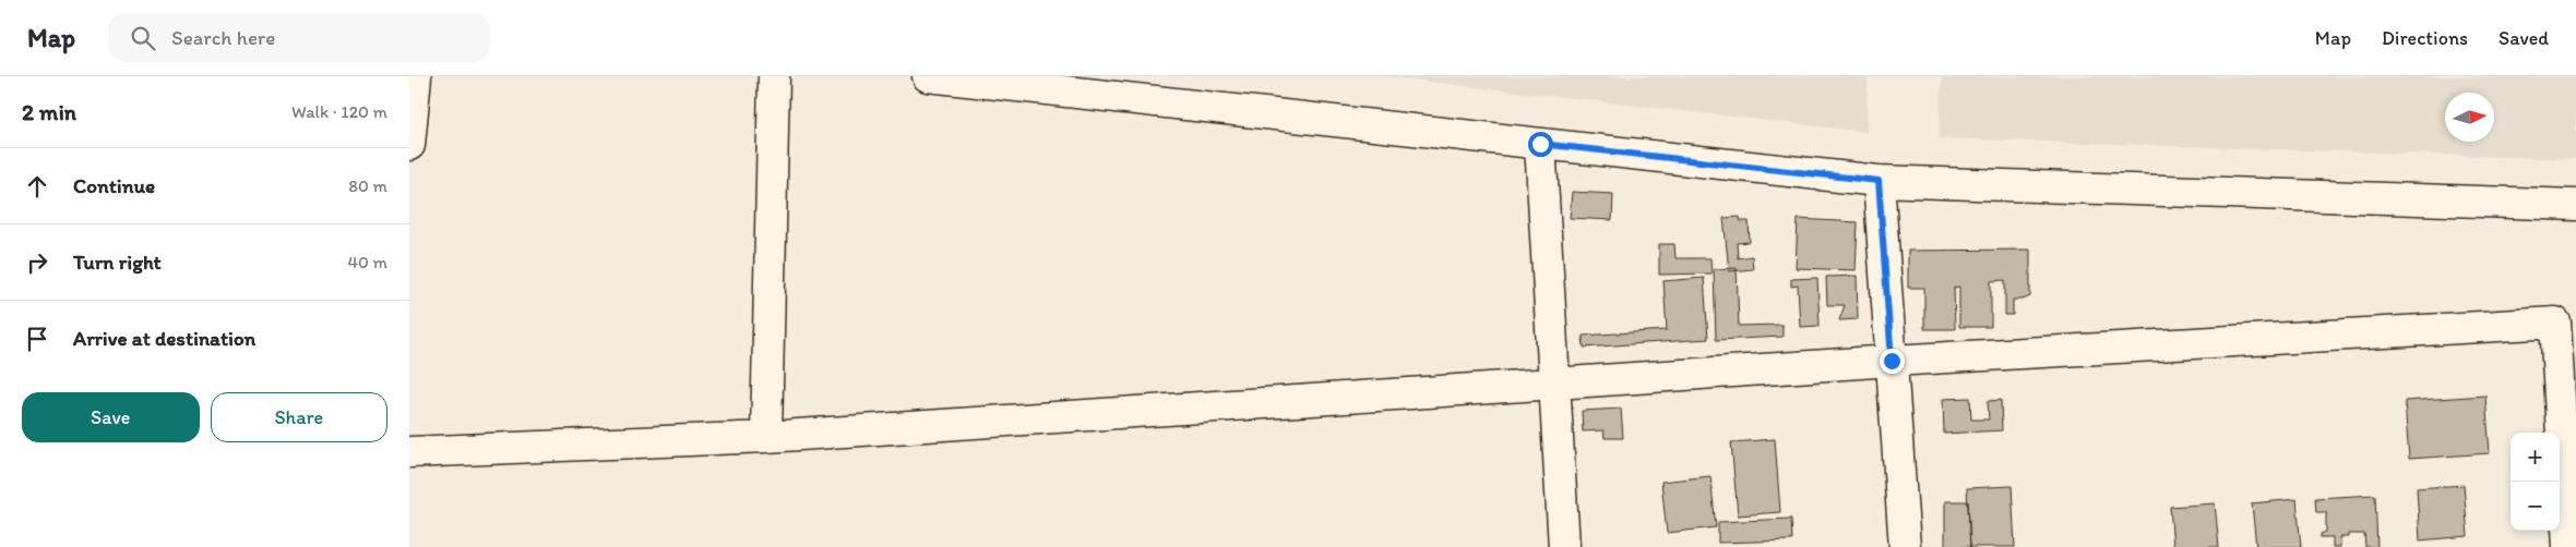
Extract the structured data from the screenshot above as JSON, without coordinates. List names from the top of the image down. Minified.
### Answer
{"north":"right","page":{"header":"Map","search":"Search here","nav":["Map","Directions","Saved"],"heading":["2 min","Walk · 120 m"],"list":[["Continue","80 m"],["Turn right","40 m"],"Arrive at destination"],"buttons":["Save","Share"],"map_buttons":["+","−"]}}
